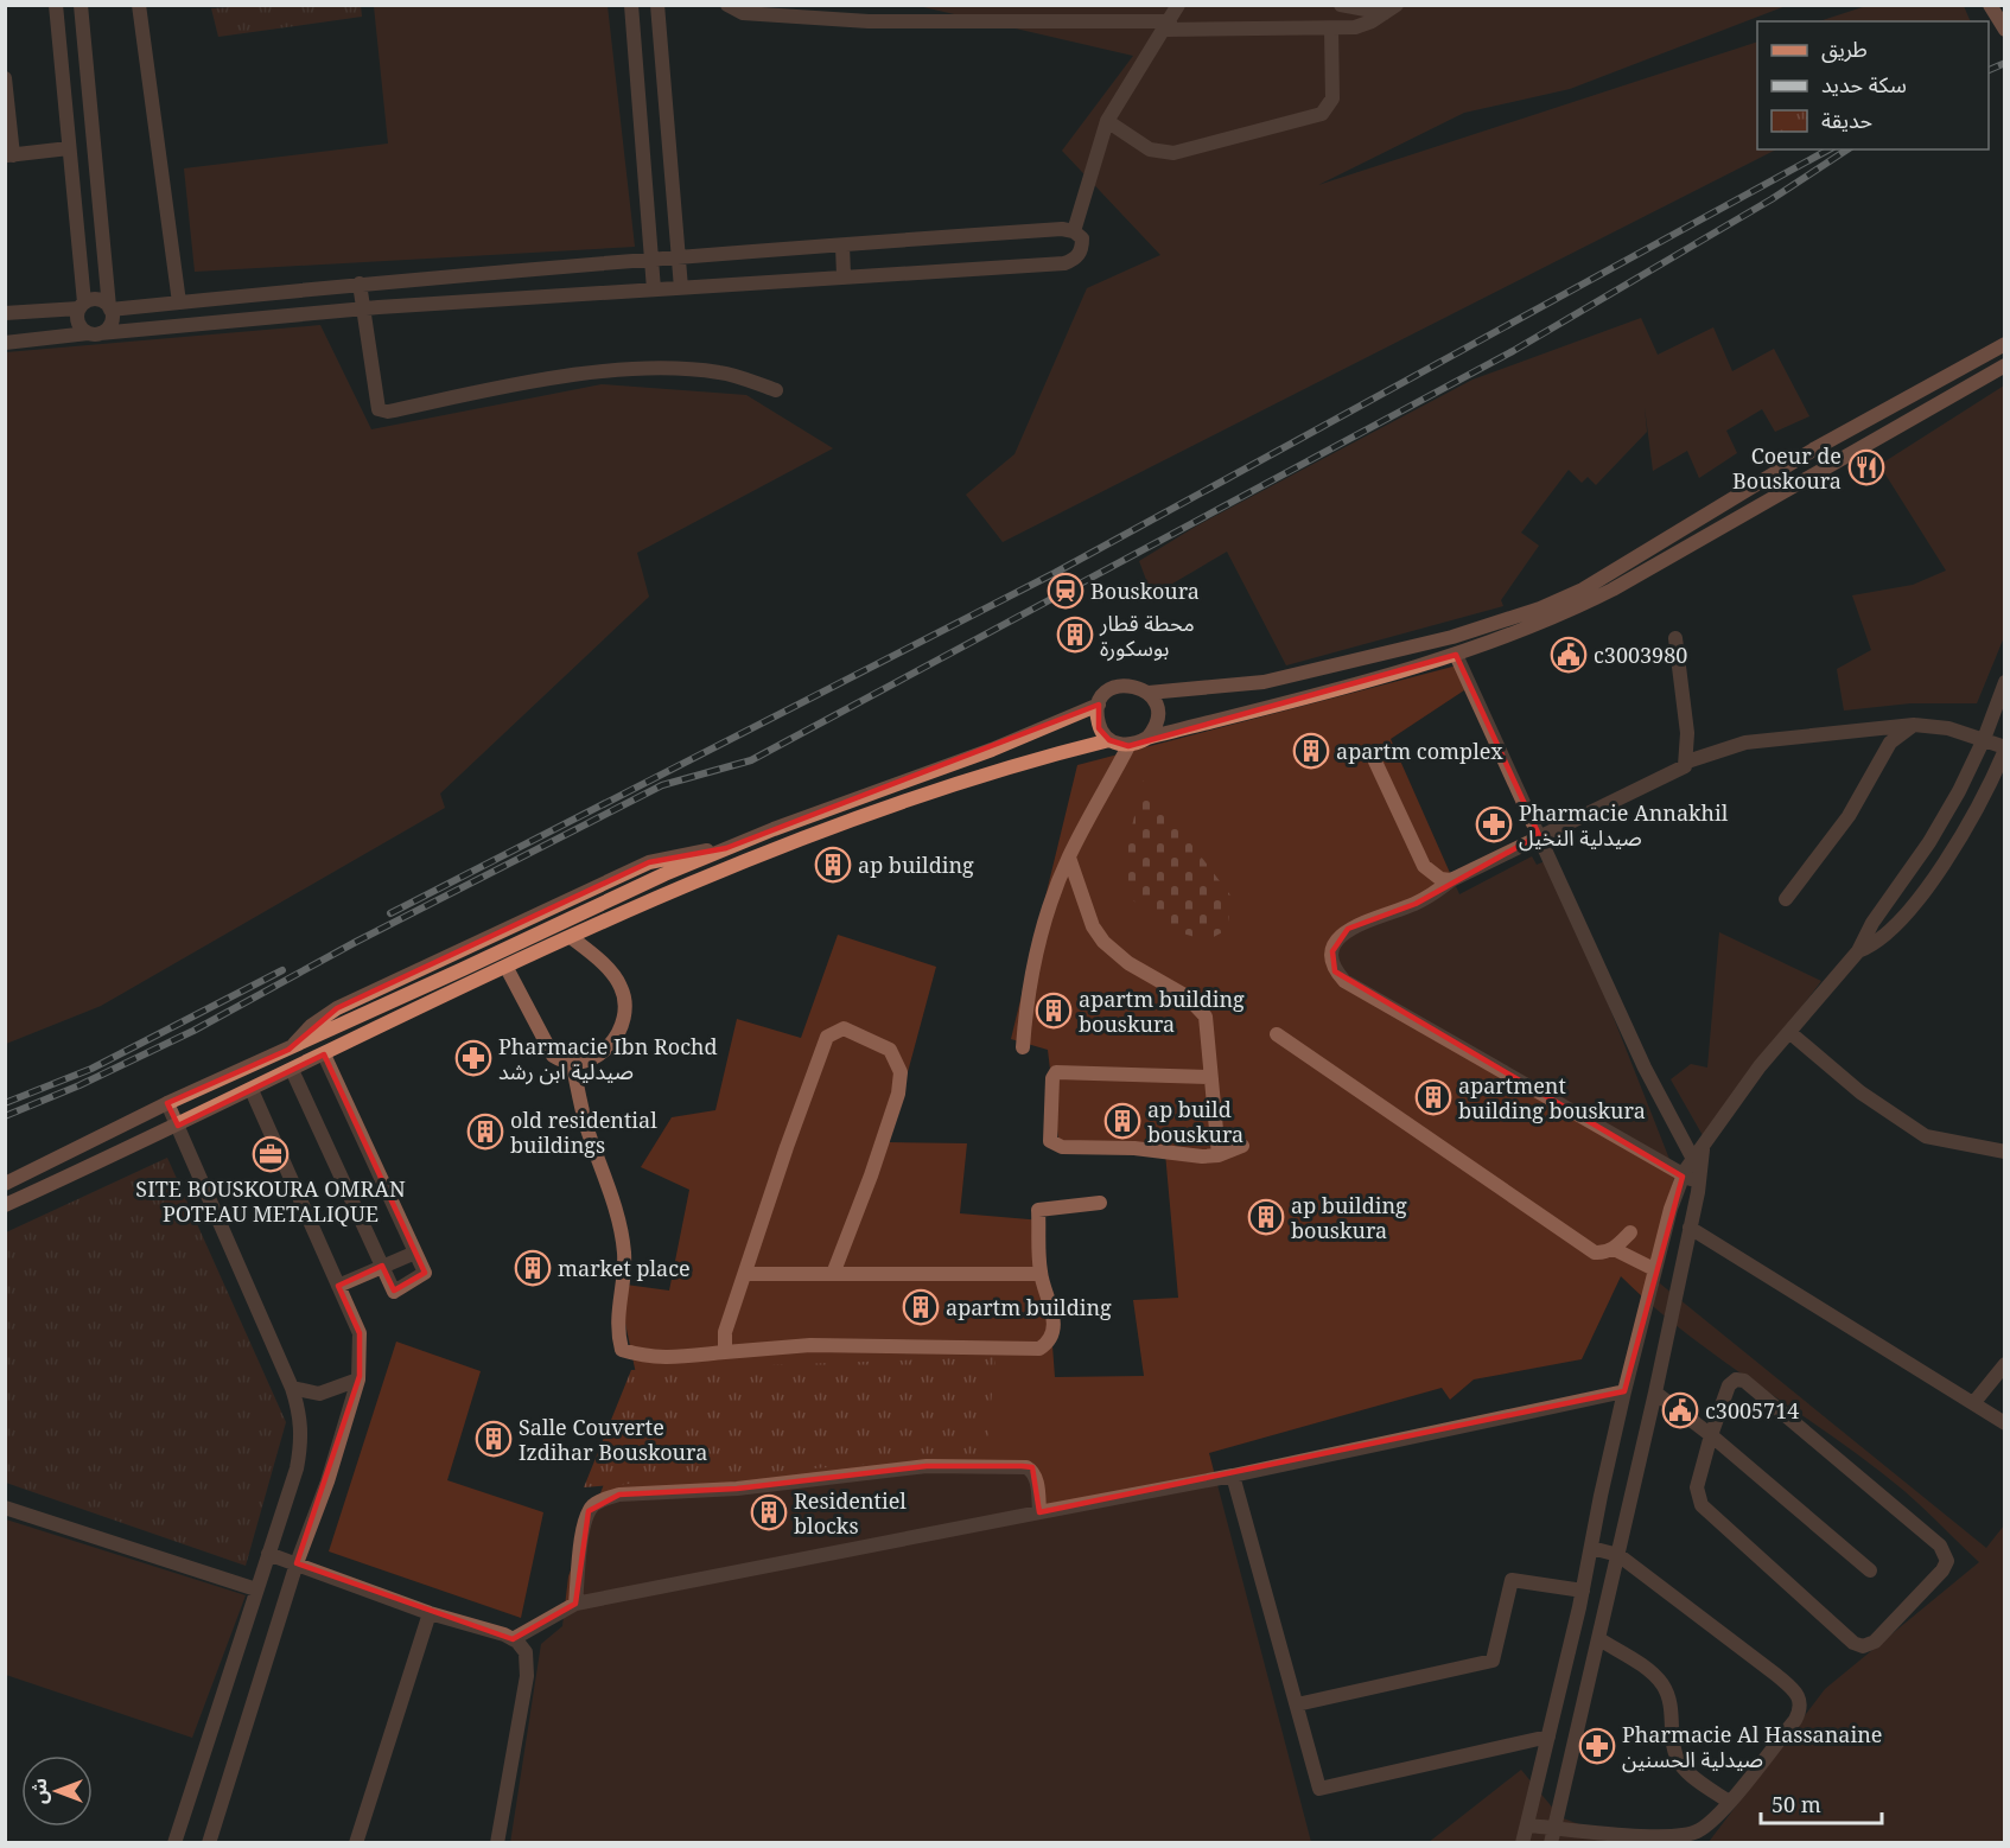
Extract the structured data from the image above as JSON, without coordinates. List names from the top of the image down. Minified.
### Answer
{"places":{"restaurant":["Coeur de Bouskoura"],"station":["Bouskoura"],"building":["محطة قطار بوسكورة","apartm complex","ap building","apartm building bouskura","apartment building bouskura","ap build bouskura","old residential buildings","ap building bouskura","market place","apartm building","Salle Couverte Izdihar Bouskoura","Residentiel blocks"],"public building":["c3003980","c3005714"],"pharmacy":["Pharmacie Annakhil صيدلية النخيل","Pharmacie Ibn Rochd صيدلية ابن رشد","Pharmacie Al Hassanaine صيدلية الحسنين"],"office":["SITE BOUSKOURA OMRAN POTEAU METALIQUE"]},"legend":["طريق","سكة حديد","حديقة"],"scale_bar":"50 m","north":"left"}
